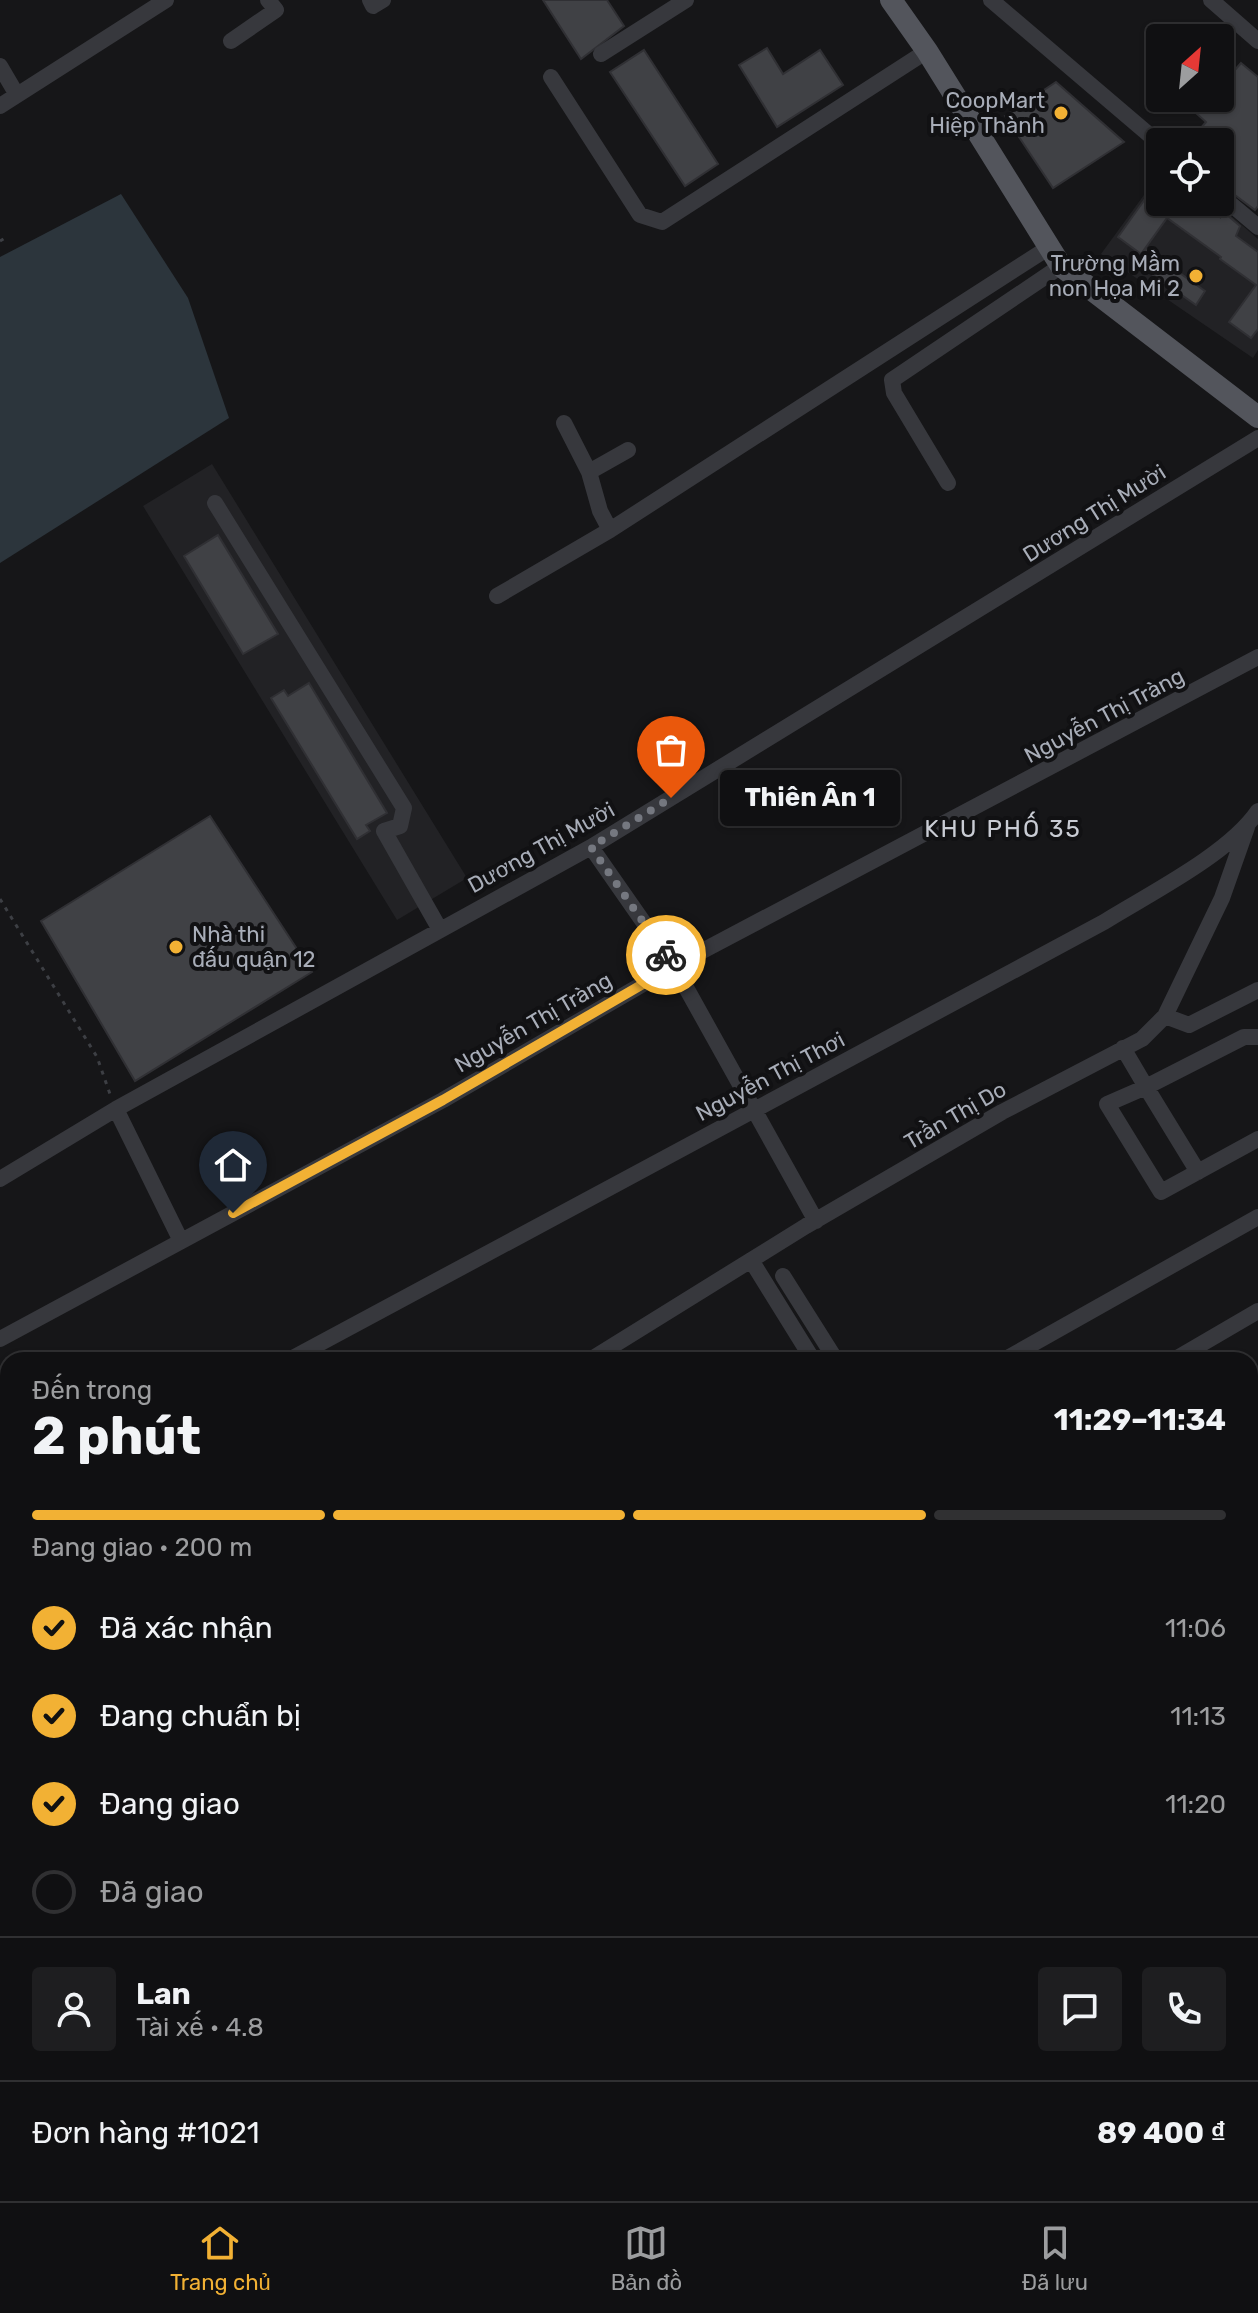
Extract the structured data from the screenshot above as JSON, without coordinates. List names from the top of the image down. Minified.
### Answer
{"streets":{"street":["Dương Thị Mười","Nguyễn Thị Tràng","Nguyễn Thị Thơi","Trần Thị Do"]},"crossings":[["Nguyễn Thị Thơi","Trần Thị Do"]],"districts":["KHU PHỐ 35"],"places":["CoopMart Hiệp Thành","Trường Mầm non Họa Mi 2","Thiên Ân 1","Nhà thi đấu quận 12"],"north":"top right","page":{"bubble":"Thiên Ân 1","heading":["2 phút","Đến trong","11:29–11:34"],"panel":["Lan","Tài xế · 4.8","Đơn hàng #1021","89 400 ₫"],"bar":"Đang giao · 200 m","list":[["Đã xác nhận","11:06"],["Đang chuẩn bị","11:13"],["Đang giao","11:20"],"Đã giao"],"tabs":["Trang chủ","Bản đồ","Đã lưu"]}}
